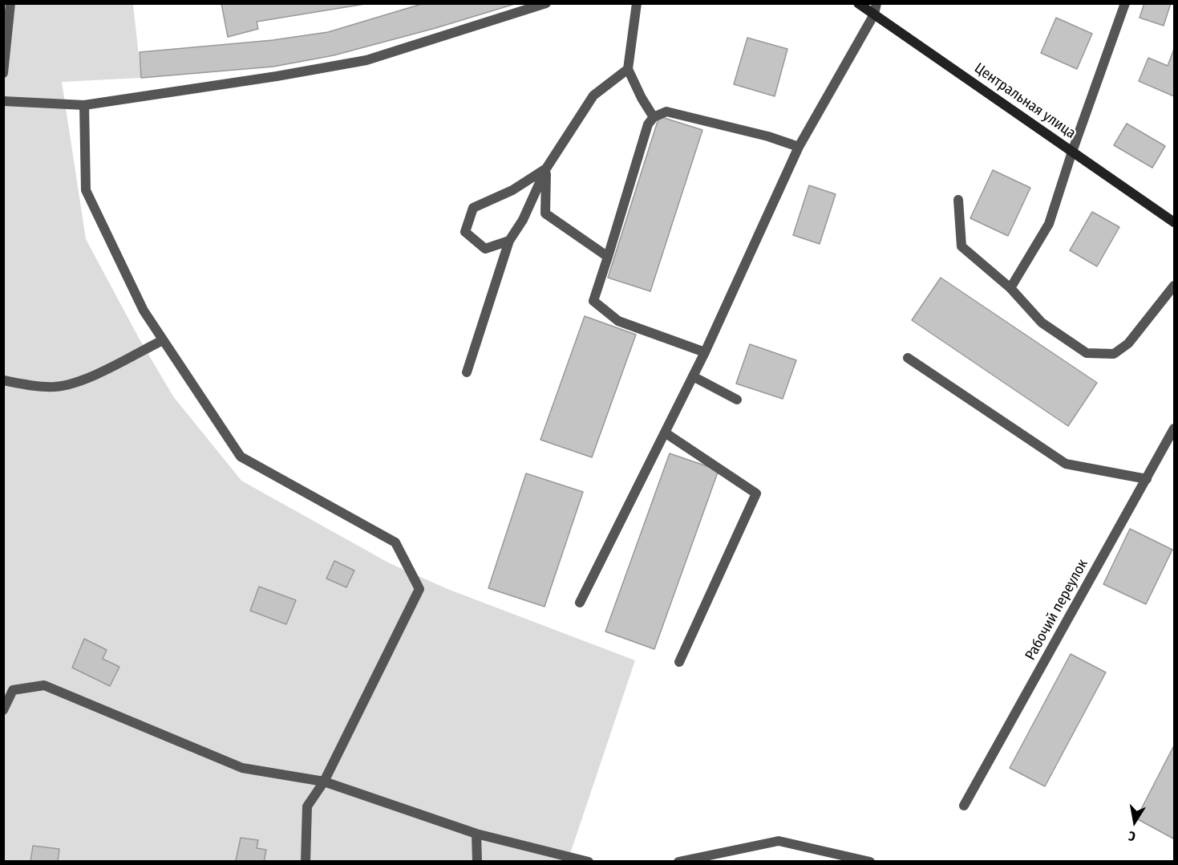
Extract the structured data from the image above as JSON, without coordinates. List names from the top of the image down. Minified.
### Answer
{"streets":{"street":["Центральная улица","Рабочий переулок"]},"north":"bottom"}
